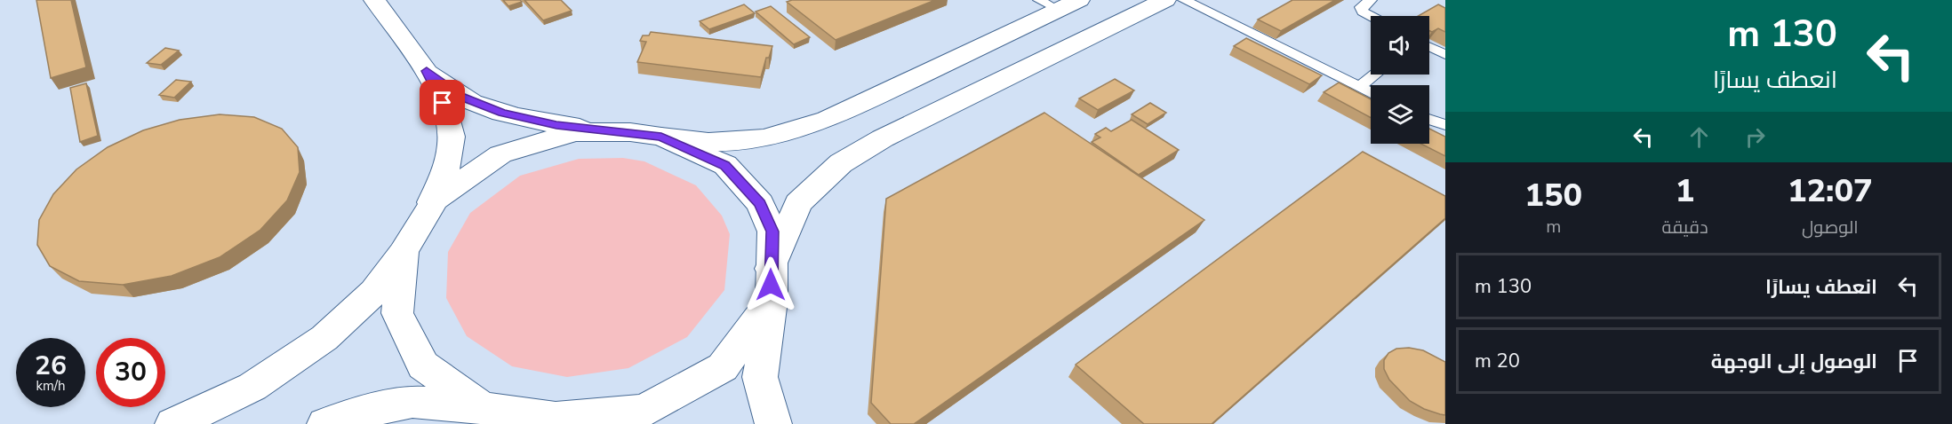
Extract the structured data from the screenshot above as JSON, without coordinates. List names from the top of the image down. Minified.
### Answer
{"page":{"turn":["130 m","انعطف يسارًا"],"eta":["12:07","الوصول","1","دقيقة","150","m"],"list":[{"name":"انعطف يسارًا","value":"130 m"},{"name":"الوصول إلى الوجهة","value":"20 m"}],"speed":"26 km/h","limit":"30"}}
